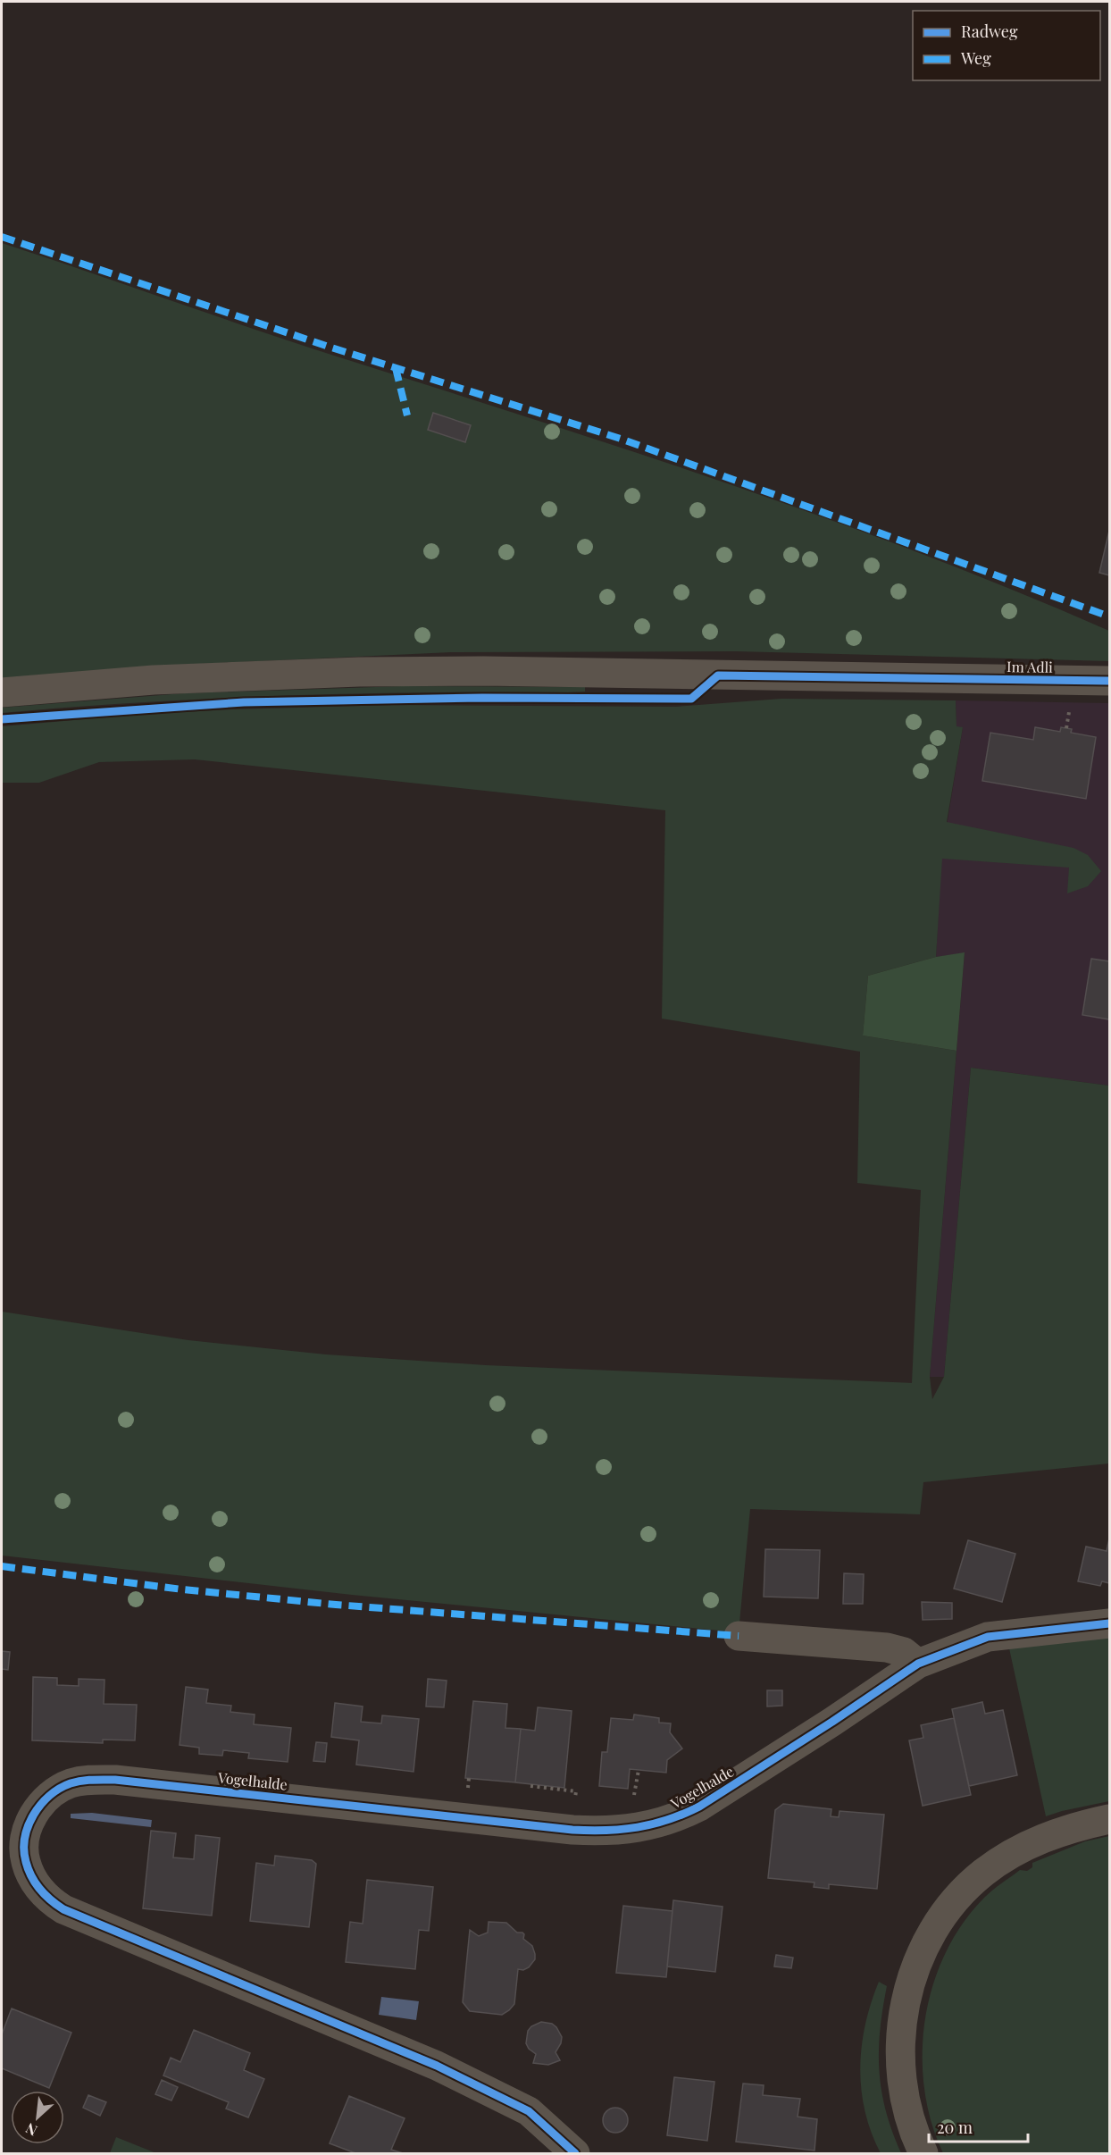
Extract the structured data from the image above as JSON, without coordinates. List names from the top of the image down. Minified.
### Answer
{"streets":{"street":["Im Adli","Vogelhalde"]},"legend":["Radweg","Weg"],"scale_bar":"20 m","north":"bottom left"}
